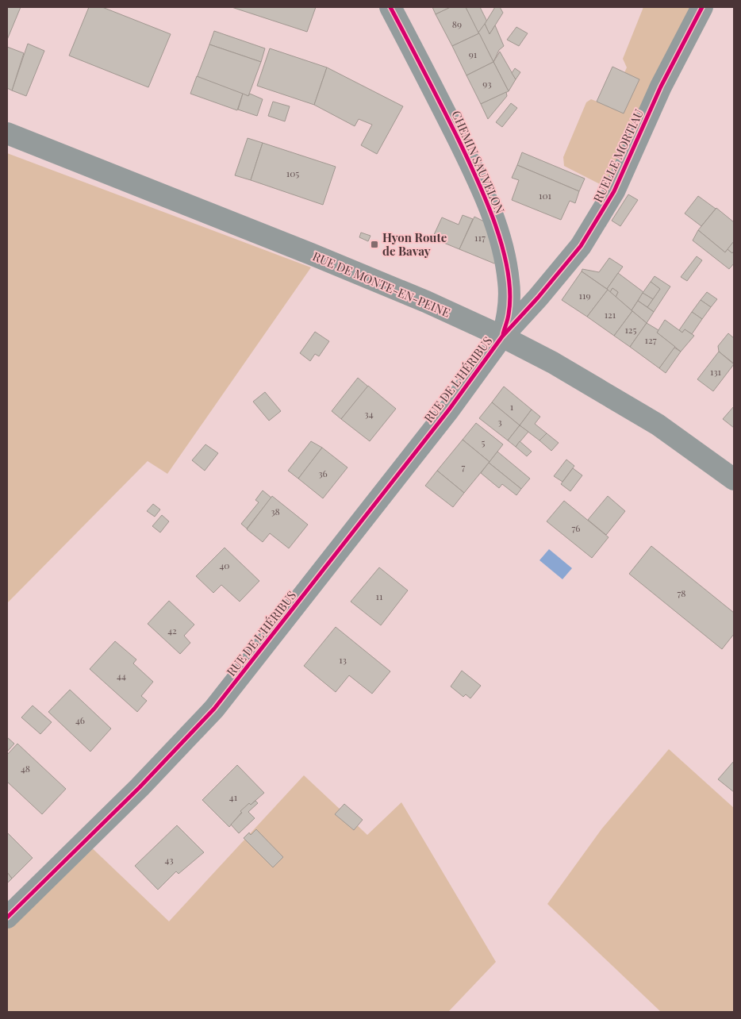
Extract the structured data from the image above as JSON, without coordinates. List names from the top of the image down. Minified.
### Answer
{"streets":{"main road":["RUE DE MONTE-EN-PEINE"],"street":["RUELLE MORTIAU","CHEMIN SAUVELON","RUE DE L'HÉRIBUS"]},"crossings":[["RUELLE MORTIAU","CHEMIN SAUVELON"],["RUELLE MORTIAU","RUE DE MONTE-EN-PEINE"],["RUELLE MORTIAU","RUE DE L'HÉRIBUS"],["CHEMIN SAUVELON","RUE DE MONTE-EN-PEINE"],["CHEMIN SAUVELON","RUE DE L'HÉRIBUS"],["RUE DE MONTE-EN-PEINE","RUE DE L'HÉRIBUS"]],"places":{"transit":["Hyon Route de Bavay"]},"house_numbers":["89","91","93","105","101","117","119","121","125","127","131","1","34","3","5","7","36","38","76","40","78","11","42","13","44","46","48","41","43"]}
